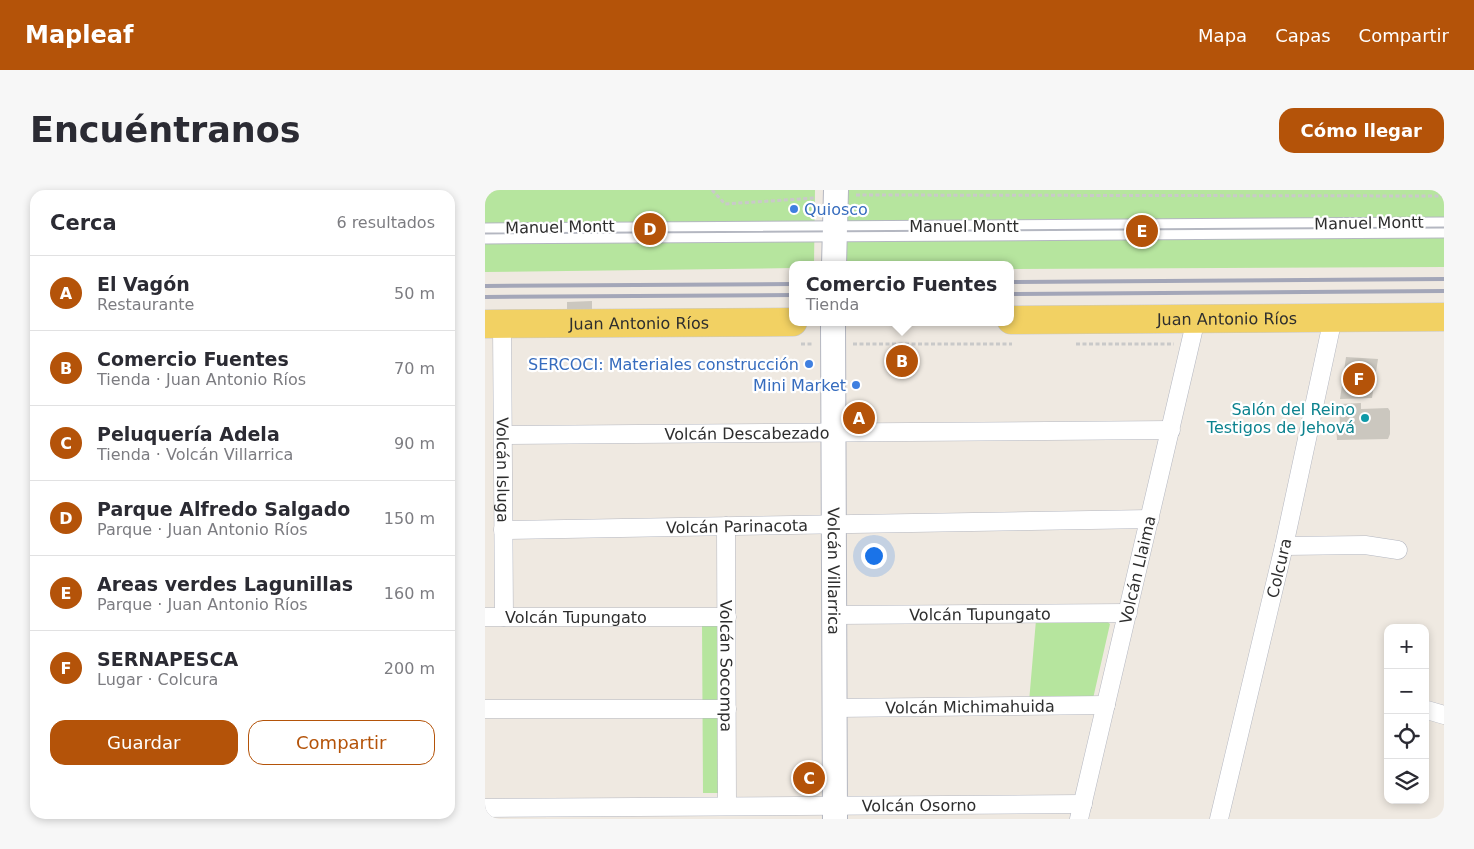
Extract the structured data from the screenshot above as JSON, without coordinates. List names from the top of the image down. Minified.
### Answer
{"streets":{"main road":["Juan Antonio Ríos"],"street":["Volcán Descabezado","Volcán Isluga","Volcán Parinacota","Volcán Llaima","Colcura","Volcán Villarrica","Volcán Tupungato","Volcán Socompa","Volcán Michimahuida","Volcán Osorno"],"lane":["Manuel Montt"]},"crossings":[["Juan Antonio Ríos","Volcán Isluga"],["Juan Antonio Ríos","Volcán Llaima"],["Juan Antonio Ríos","Colcura"],["Volcán Descabezado","Volcán Isluga"],["Volcán Descabezado","Volcán Llaima"],["Volcán Descabezado","Volcán Villarrica"],["Volcán Isluga","Volcán Parinacota"],["Volcán Isluga","Volcán Tupungato"],["Volcán Parinacota","Volcán Llaima"],["Volcán Parinacota","Volcán Villarrica"],["Volcán Parinacota","Volcán Socompa"],["Volcán Llaima","Volcán Tupungato"],["Volcán Llaima","Volcán Michimahuida"],["Volcán Llaima","Volcán Osorno"],["Volcán Villarrica","Volcán Tupungato"],["Volcán Villarrica","Volcán Michimahuida"],["Volcán Villarrica","Volcán Osorno"],["Volcán Tupungato","Volcán Socompa"],["Volcán Socompa","Volcán Osorno"]],"places":["Quiosco","SERCOCI: Materiales construcción","Mini Market","Salón del Reino Testigos de Jehová"],"page":{"header":"Mapleaf","nav":["Mapa","Capas","Compartir"],"buttons":["Cómo llegar",["Guardar","Compartir"]],"title":"Encuéntranos","heading":["Cerca","6 resultados"],"pins":["D","E","B","F","A","C"],"list":[{"mark":"A","name":"El Vagón","note":"Restaurante","value":"50 m"},{"mark":"B","name":"Comercio Fuentes","note":"Tienda · Juan Antonio Ríos","value":"70 m"},{"mark":"C","name":"Peluquería Adela","note":"Tienda · Volcán Villarrica","value":"90 m"},{"mark":"D","name":"Parque Alfredo Salgado","note":"Parque · Juan Antonio Ríos","value":"150 m"},{"mark":"E","name":"Areas verdes Lagunillas","note":"Parque · Juan Antonio Ríos","value":"160 m"},{"mark":"F","name":"SERNAPESCA","note":"Lugar · Colcura","value":"200 m"}],"popup":["Comercio Fuentes","Tienda"],"map_buttons":["+","−"]}}
